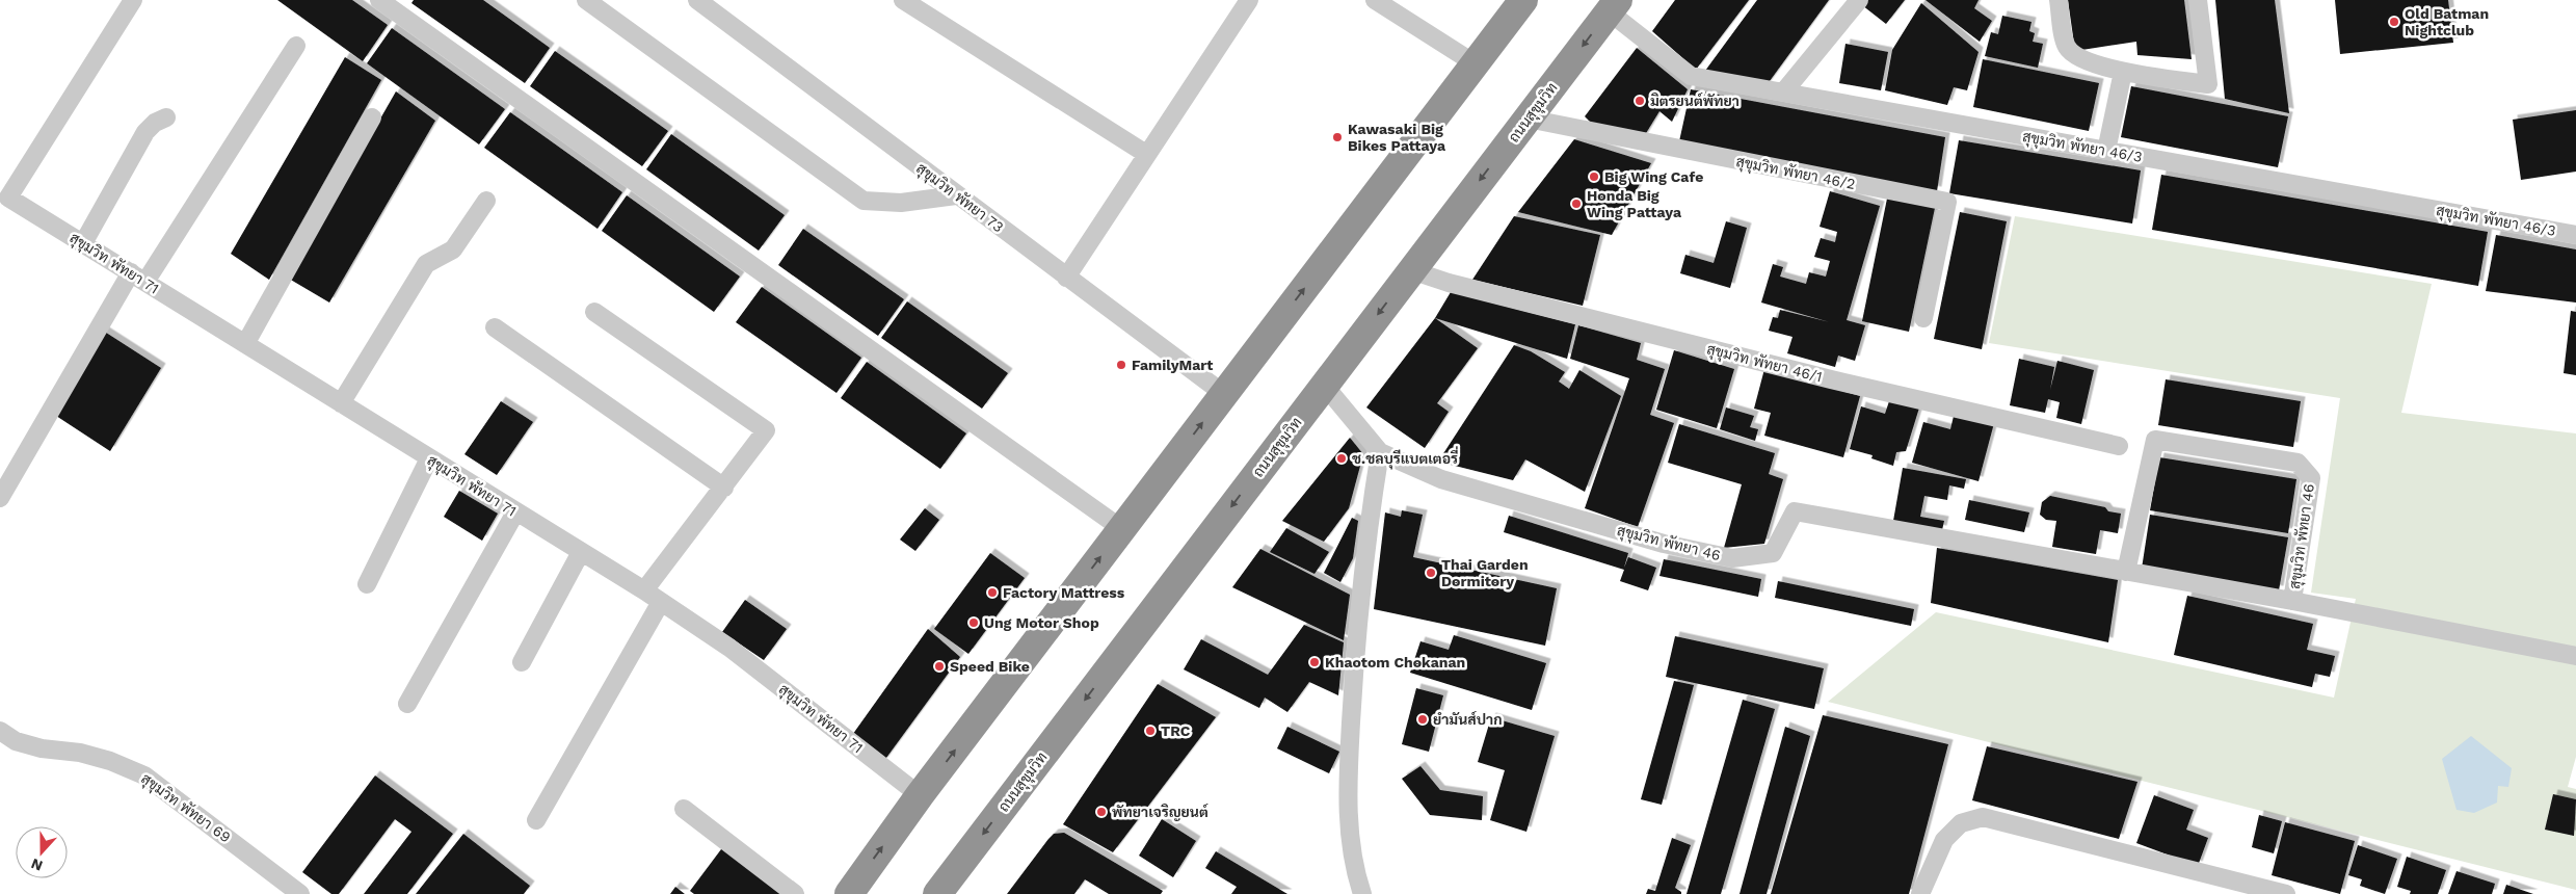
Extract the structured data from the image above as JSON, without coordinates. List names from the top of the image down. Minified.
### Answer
{"streets":{"highway":["ถนนสุขุมวิท"],"street":["สุขุมวิท พัทยา 46/3","สุขุมวิท พัทยา 46/2","สุขุมวิท พัทยา 73","สุขุมวิท พัทยา 71","สุขุมวิท พัทยา 46/1","สุขุมวิท พัทยา 46","สุขุมวิท พัทยา 69"]},"crossings":[["ถนนสุขุมวิท","สุขุมวิท พัทยา 46/3"],["ถนนสุขุมวิท","สุขุมวิท พัทยา 46/2"],["ถนนสุขุมวิท","สุขุมวิท พัทยา 46/1"],["ถนนสุขุมวิท","สุขุมวิท พัทยา 46"]],"places":["Old Batman Nightclub","มิตรยนต์พัทยา","Kawasaki Big Bikes Pattaya","Big Wing Cafe","Honda Big Wing Pattaya","FamilyMart","ช.ชลบุรีแบตเตอรี่","Thai Garden Dormitory","Factory Mattress","Ung Motor Shop","Khaotom Chokanan","Speed Bike","ยำมันส์ปาก","TRC","พัทยาเจริญยนต์"],"north":"bottom"}
